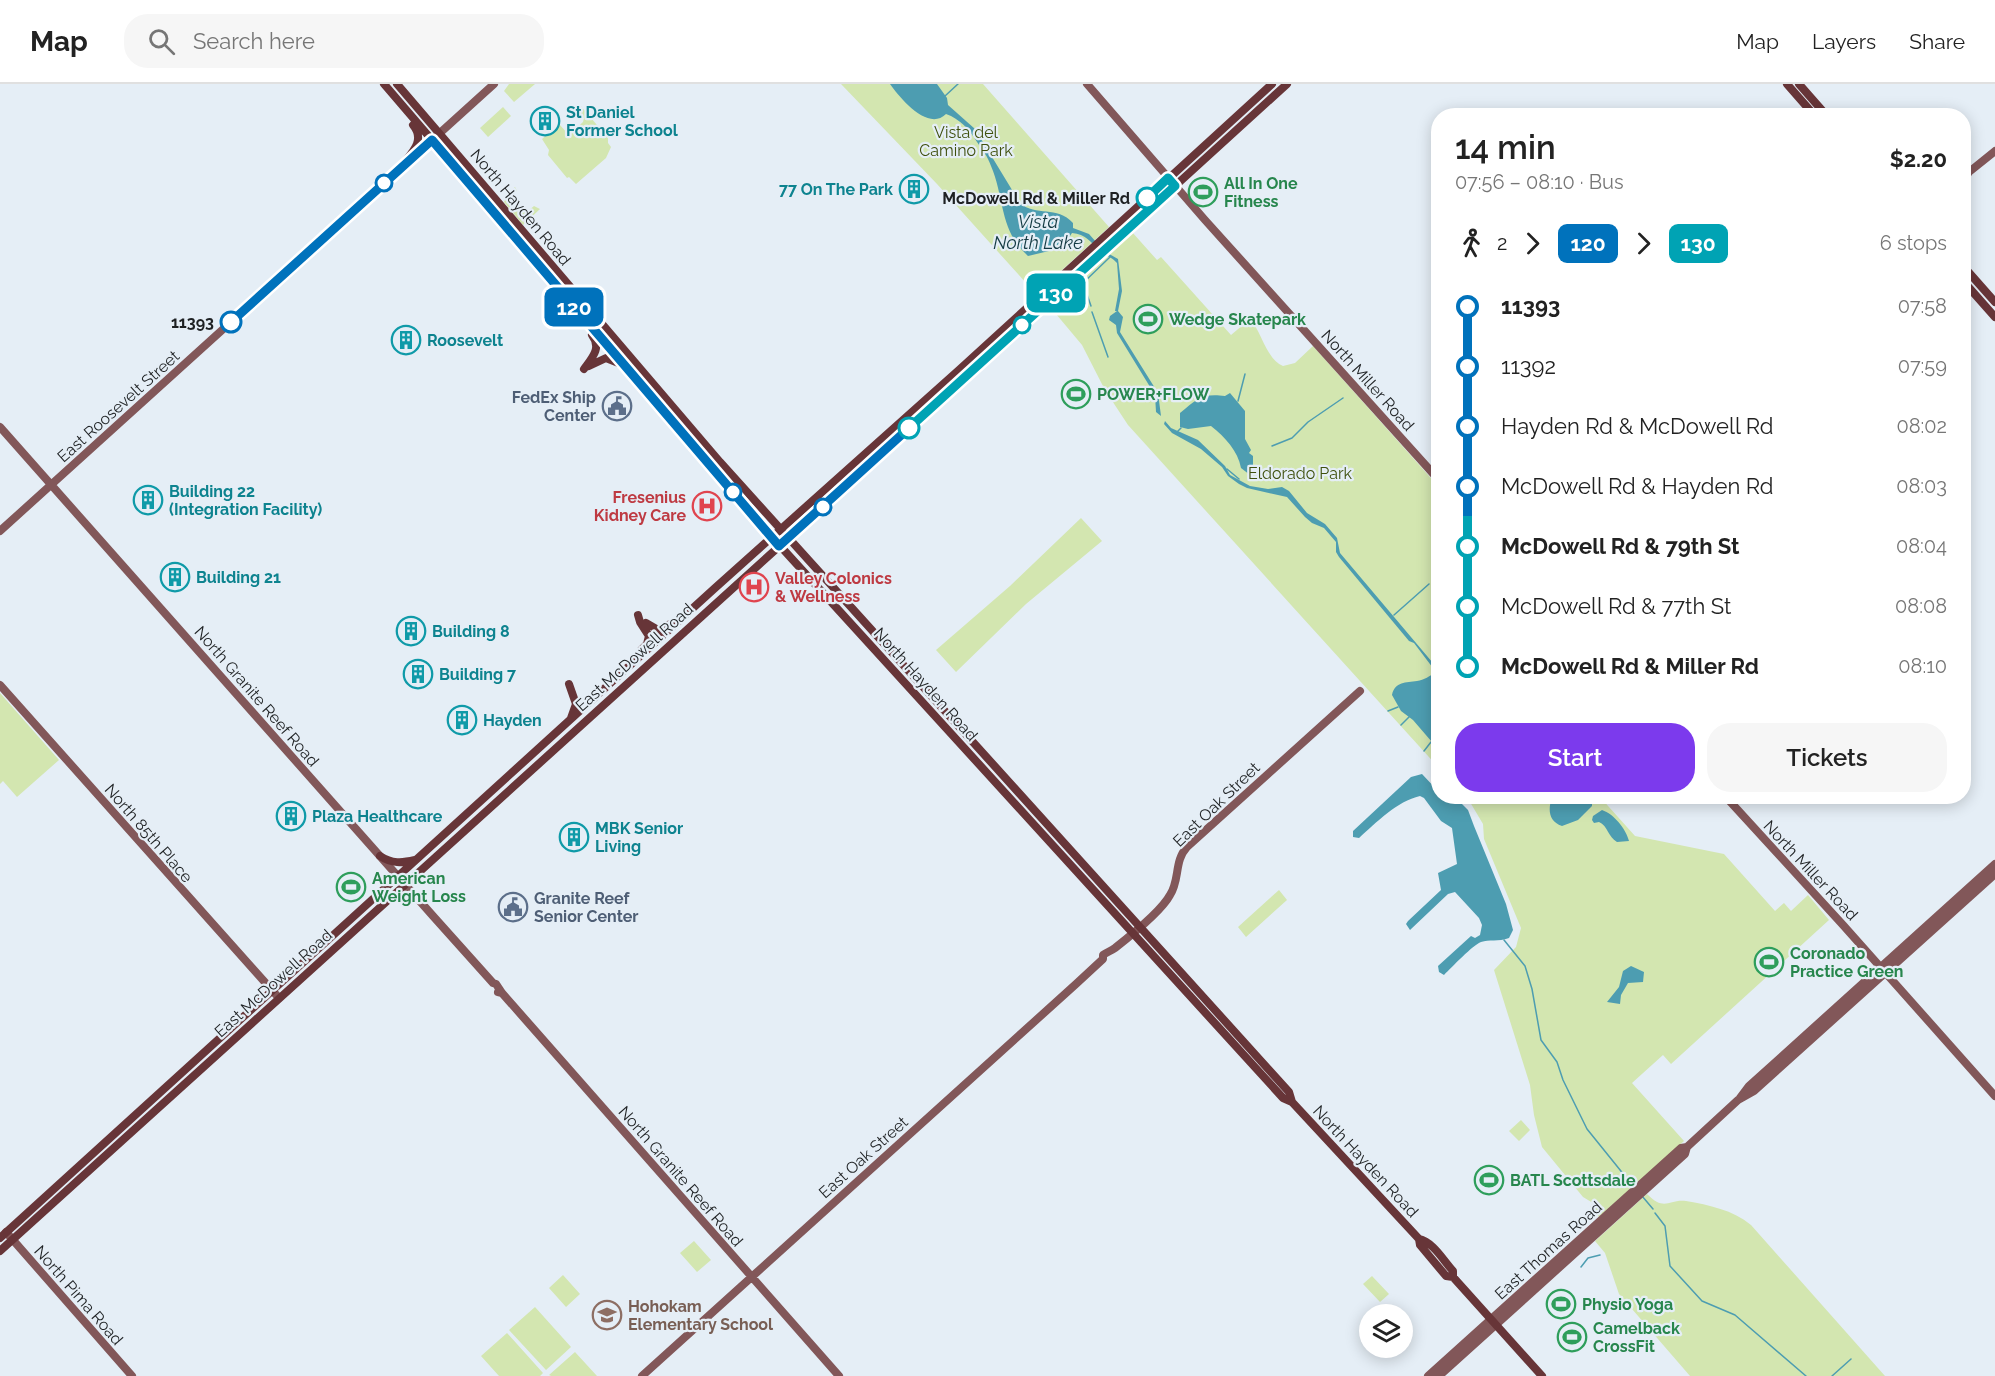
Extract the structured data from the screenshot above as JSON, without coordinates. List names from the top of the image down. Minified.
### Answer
{"streets":{"main road":["North Hayden Road","East McDowell Road"],"street":["North Miller Road","East Roosevelt Street","North Granite Reef Road","East Oak Street","North 85th Place","East Thomas Road","North Pima Road"]},"crossings":[["North Hayden Road","East Roosevelt Street"],["North Hayden Road","East McDowell Road"],["North Hayden Road","East Oak Street"],["North Hayden Road","East Thomas Road"],["North Miller Road","East McDowell Road"],["North Miller Road","East Thomas Road"],["East Roosevelt Street","North Granite Reef Road"],["East McDowell Road","North Granite Reef Road"],["East McDowell Road","North 85th Place"],["East McDowell Road","North Pima Road"],["North Granite Reef Road","East Oak Street"]],"water":["Vista North Lake"],"parks":["Vista del Camino Park","Eldorado Park"],"places":{"building":["St Daniel Former School","77 On The Park","Roosevelt","Building 22 (Integration Facility)","Building 21","Building 8","Building 7","Hayden","Plaza Healthcare","MBK Senior Living"],"sports":["All In One Fitness","Wedge Skatepark","POWER+FLOW","American Weight Loss","Coronado Practice Green","BATL Scottsdale","Physio Yoga","Camelback CrossFit"],"other":["McDowell Rd & Miller Rd","11393"],"public building":["FedEx Ship Center","Granite Reef Senior Center"],"hospital":["Fresenius Kidney Care","Valley Colonics & Wellness"],"school or university":["Hohokam Elementary School"]},"lines":["bus line 120","bus line 130"],"page":{"header":"Map","search":"Search here","nav":["Map","Layers","Share"],"on_map":["120","130"],"heading":["14 min","07:56 – 08:10 · Bus","$2.20"],"legs":["2","120","130","6 stops"],"list":[{"name":"11393","value":"07:58"},{"name":"11392","value":"07:59"},{"name":"Hayden Rd & McDowell Rd","value":"08:02"},{"name":"McDowell Rd & Hayden Rd","value":"08:03"},{"name":"McDowell Rd & 79th St","value":"08:04"},{"name":"McDowell Rd & 77th St","value":"08:08"},{"name":"McDowell Rd & Miller Rd","value":"08:10"}],"buttons":["Start","Tickets"]}}
